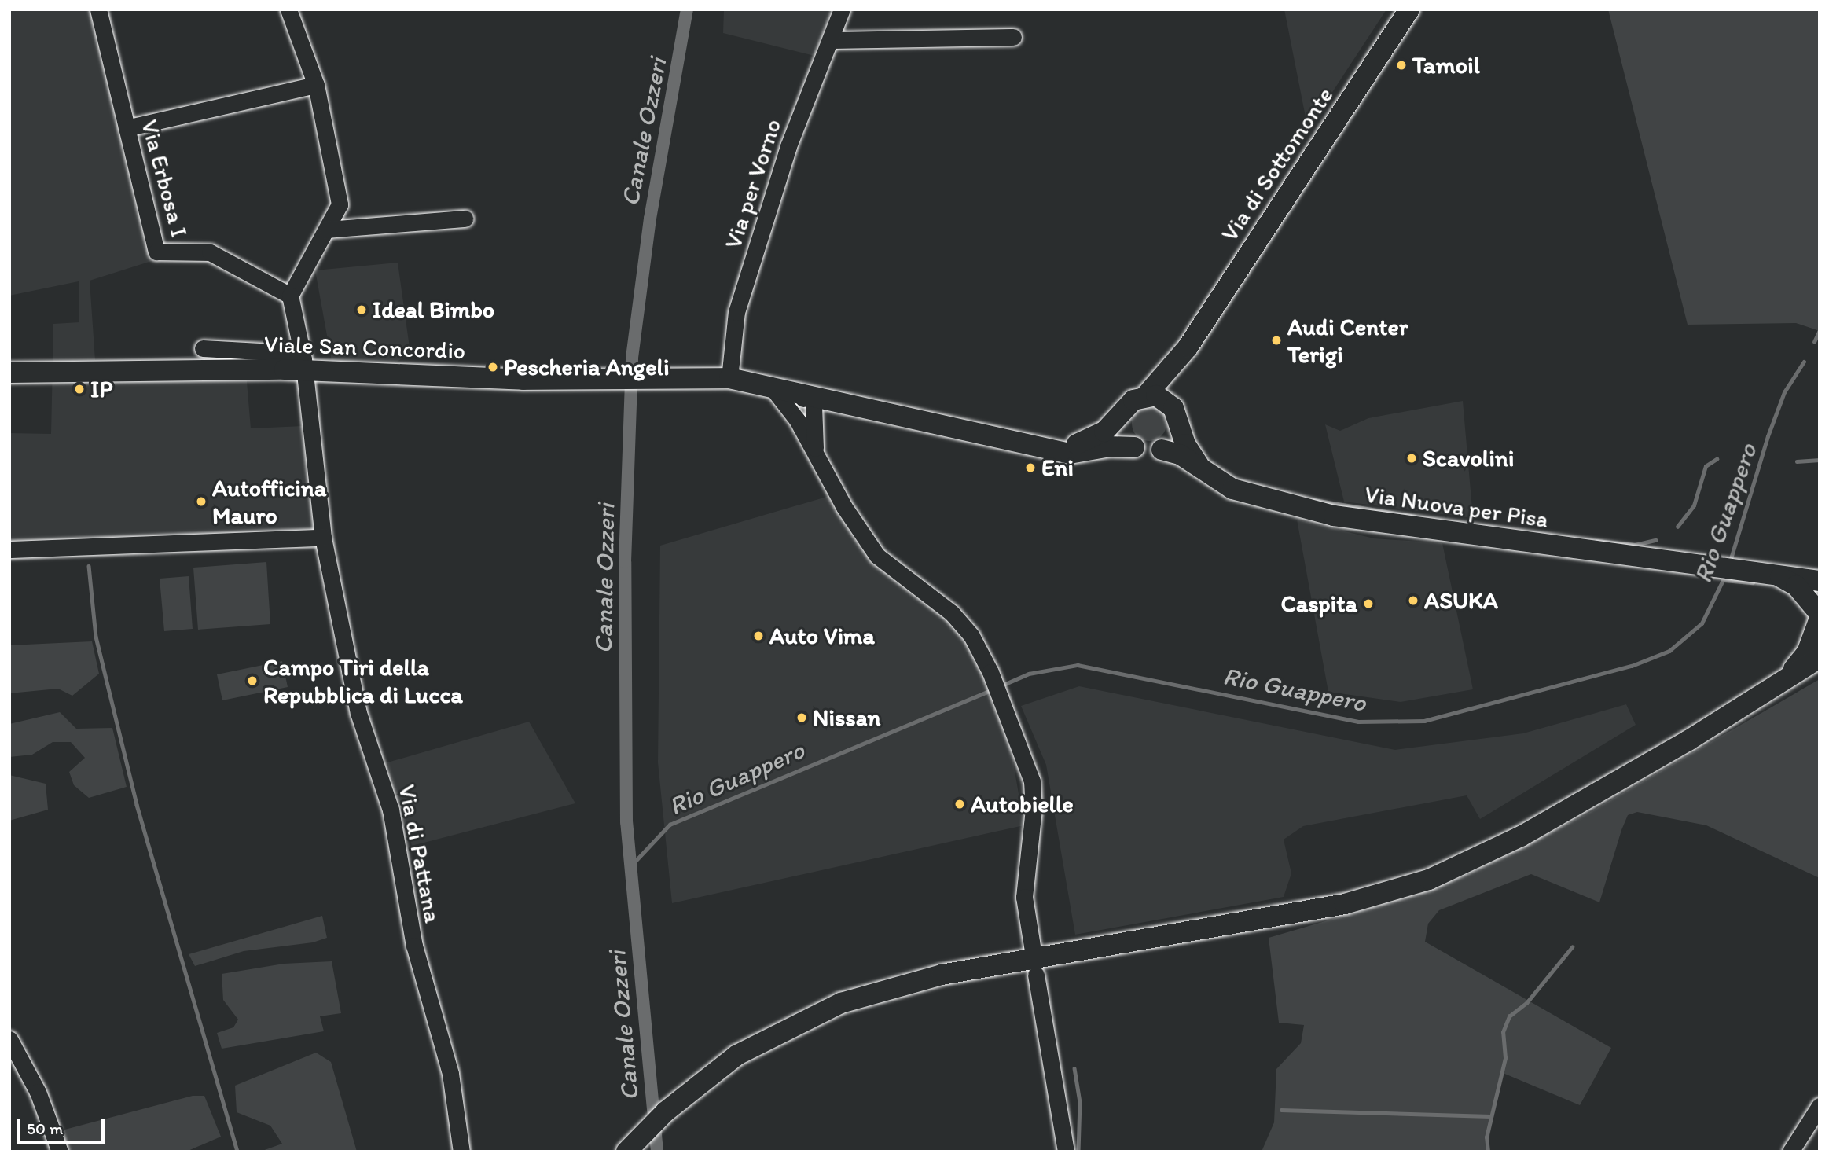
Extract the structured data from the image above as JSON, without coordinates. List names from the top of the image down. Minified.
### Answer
{"streets":{"main road":["Via di Sottomonte","Viale San Concordio","Via Nuova per Pisa"],"street":["Via Erbosa I","Via per Vorno","Via di Pattana"]},"crossings":[["Via Erbosa I","Via di Pattana"],["Via per Vorno","Viale San Concordio"],["Viale San Concordio","Via di Pattana"]],"water":["Canale Ozzeri","Rio Guappero"],"places":["Tamoil","Ideal Bimbo","Audi Center Terigi","Pescheria Angeli","IP","Scavolini","Eni","Autofficina Mauro","ASUKA","Caspita","Auto Vima","Campo Tiri della Repubblica di Lucca","Nissan","Autobielle"],"scale_bar":"50 m"}
